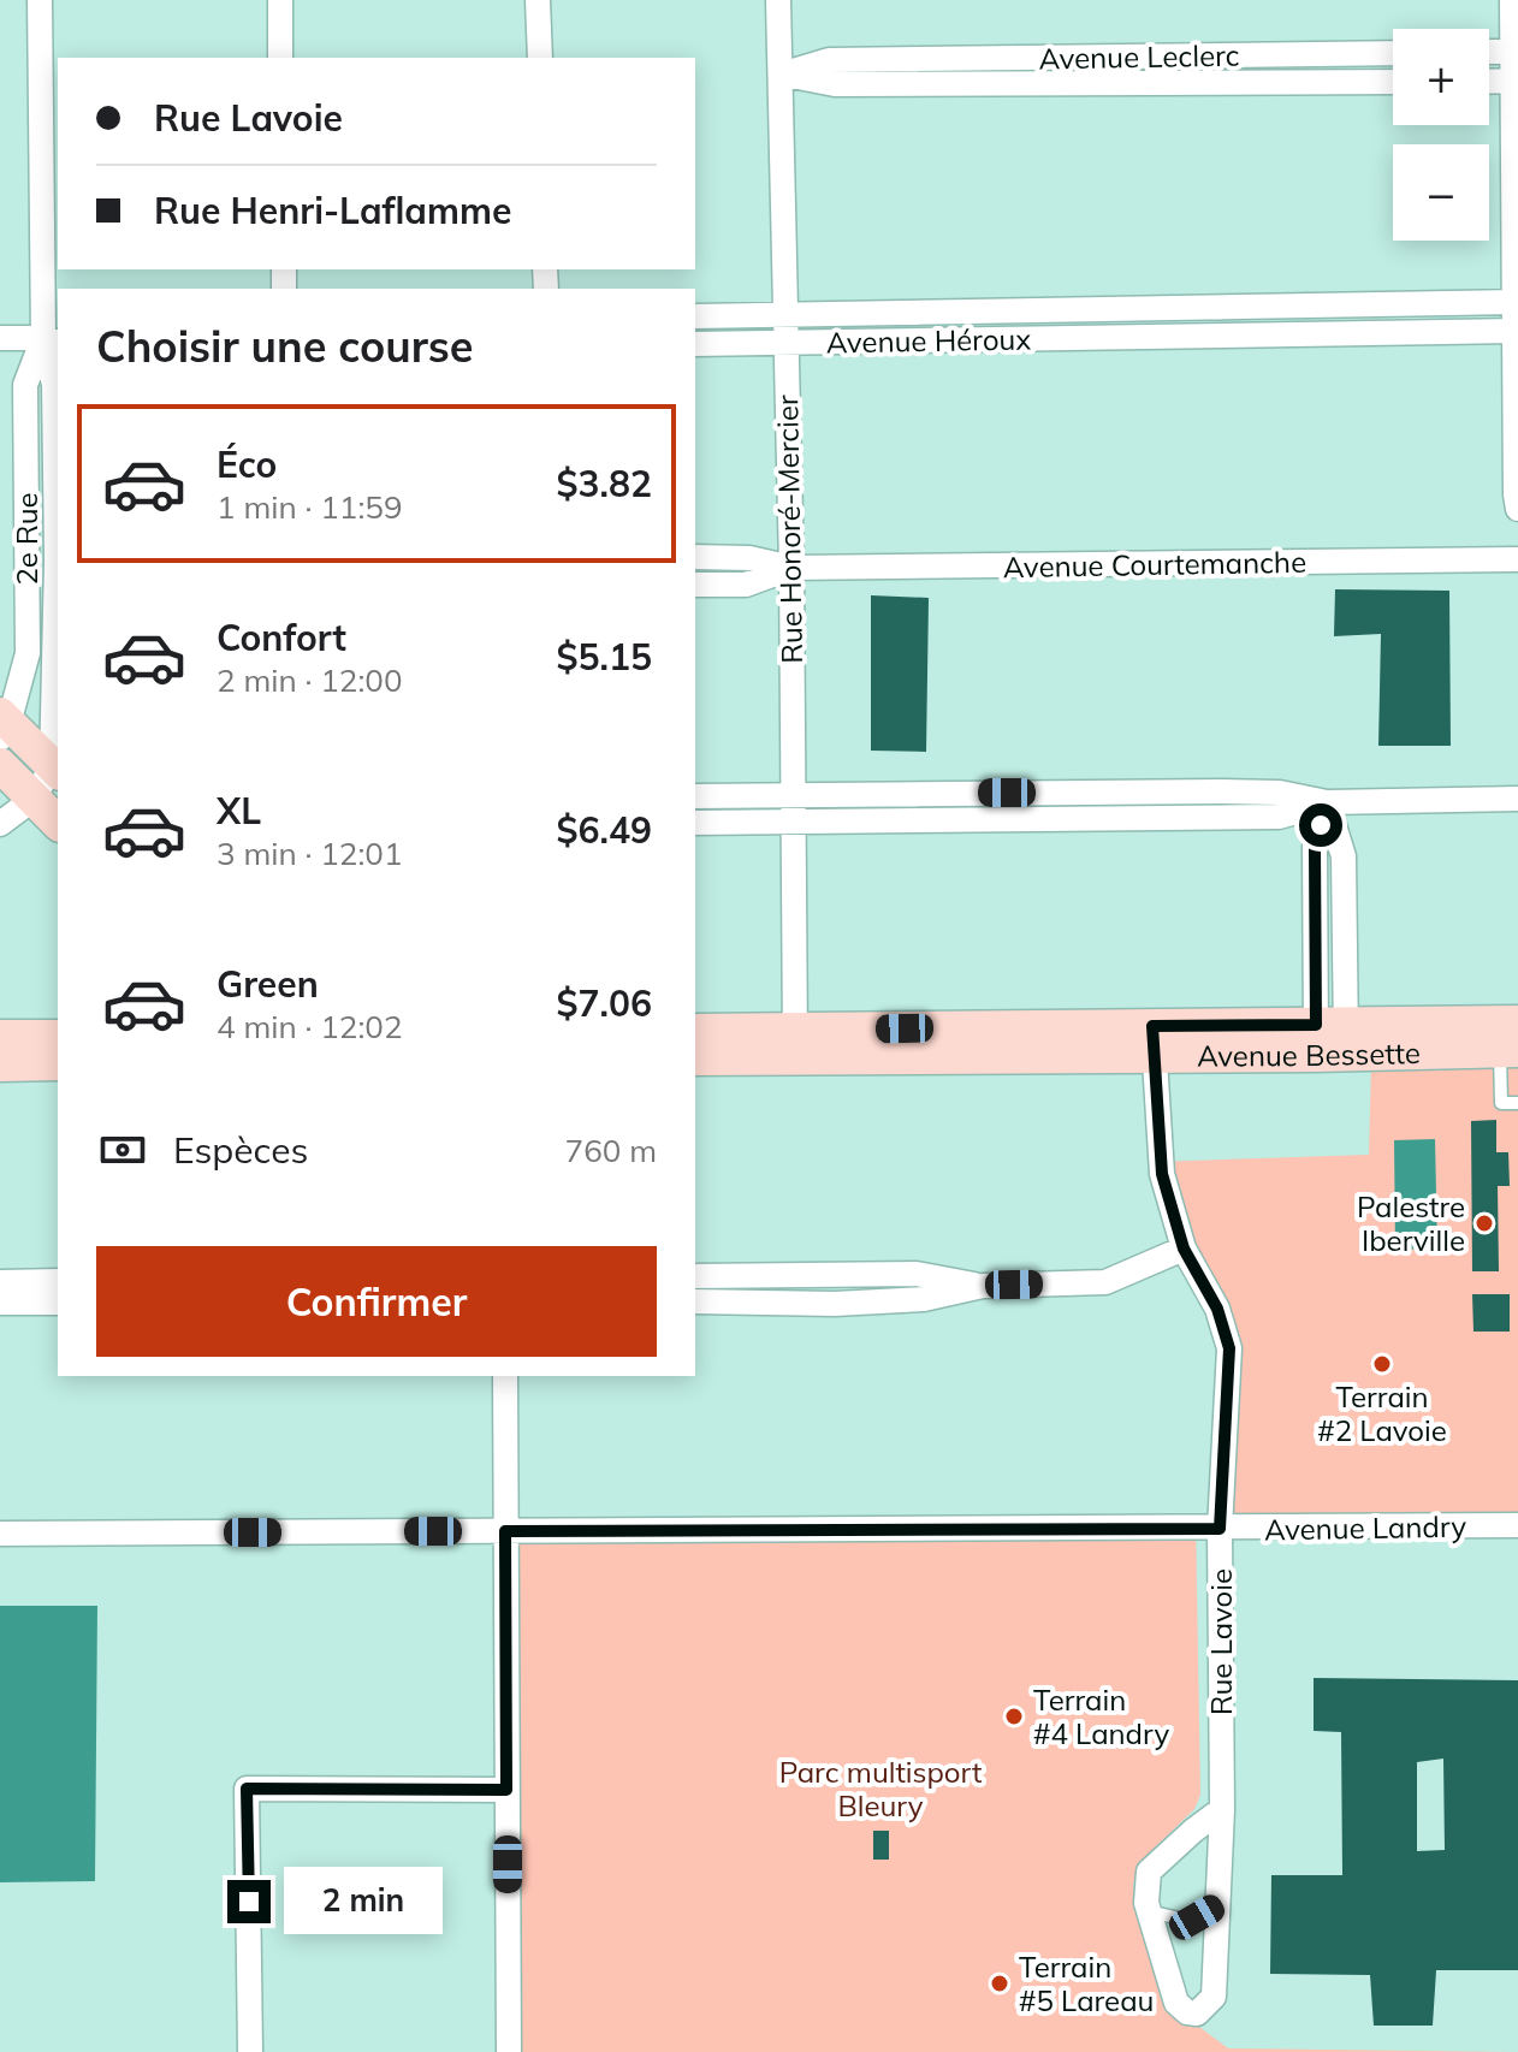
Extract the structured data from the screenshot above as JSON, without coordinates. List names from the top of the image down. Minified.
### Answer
{"streets":{"street":["Avenue Leclerc","Avenue Héroux","Rue Honoré-Mercier","2e Rue","Avenue Courtemanche","Avenue Bessette","Avenue Landry","Rue Lavoie"]},"crossings":[["Avenue Leclerc","Rue Honoré-Mercier"],["Avenue Héroux","Rue Honoré-Mercier"],["Rue Honoré-Mercier","Avenue Courtemanche"],["Rue Honoré-Mercier","Avenue Bessette"],["Avenue Bessette","Rue Lavoie"],["Avenue Landry","Rue Lavoie"]],"parks":["Parc multisport Bleury"],"places":["Palestre Iberville","Terrain #2 Lavoie","Terrain #4 Landry","Terrain #5 Lareau"],"page":{"map_buttons":["+","−"],"banner":["Rue Lavoie","Rue Henri-Laflamme"],"heading":"Choisir une course","list":[{"name":"Éco","note":"1 min · 11:59","value":"$3.82"},{"name":"Confort","note":"2 min · 12:00","value":"$5.15"},{"name":"XL","note":"3 min · 12:01","value":"$6.49"},{"name":"Green","note":"4 min · 12:02","value":"$7.06"}],"pay":["Espèces","760 m"],"buttons":"Confirmer","bubble":"2 min"}}
